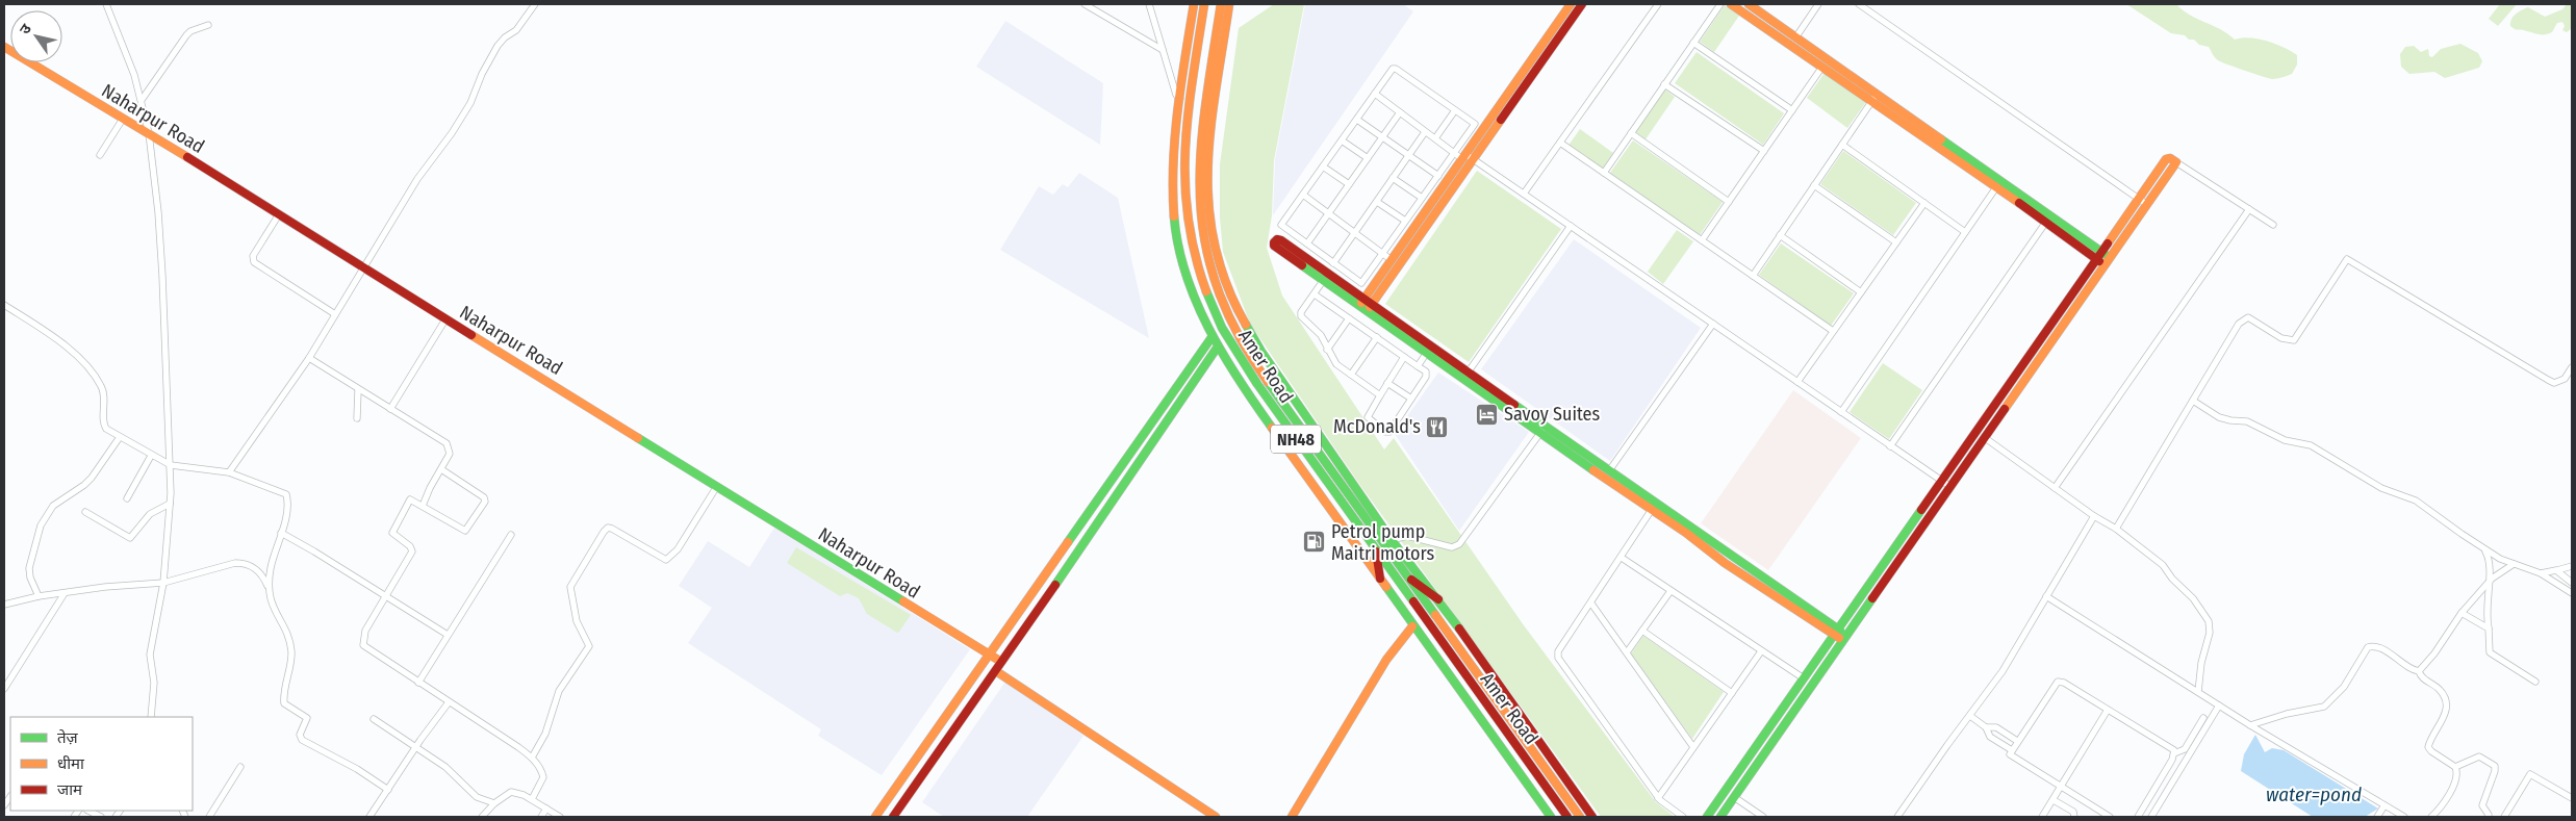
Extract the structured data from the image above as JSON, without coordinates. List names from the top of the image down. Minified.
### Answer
{"streets":{"main road":["Naharpur Road","Amer Road","NH48"]},"water":["water=pond"],"places":{"hotel":["Savoy Suites"],"restaurant":["McDonald's"],"fuel station":["Petrol pump Maitri motors"]},"legend":["तेज़","धीमा","जाम"],"north":"top left"}
